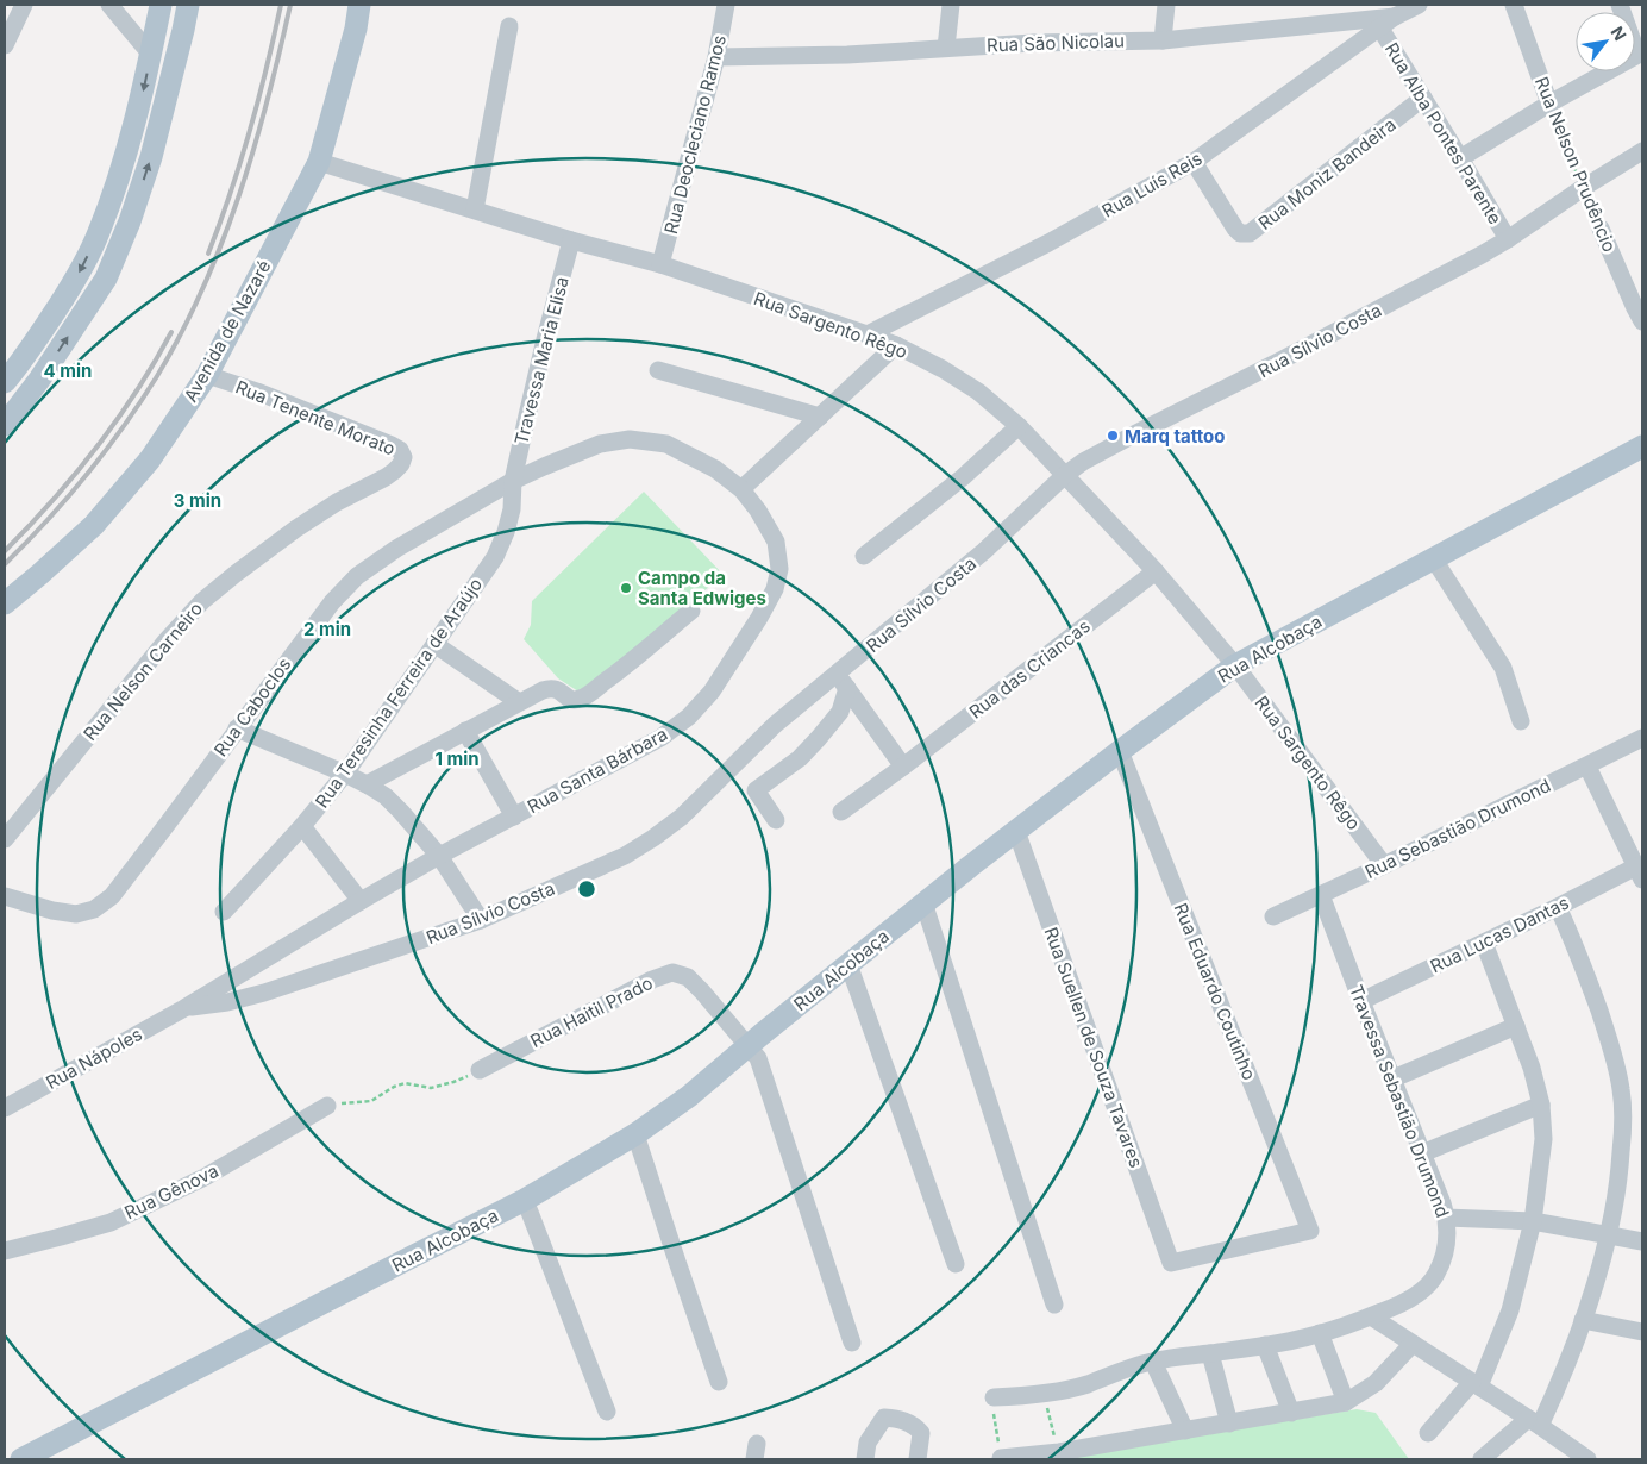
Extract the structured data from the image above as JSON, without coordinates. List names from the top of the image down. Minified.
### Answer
{"streets":{"main road":["Avenida de Nazaré","Rua Alcobaça"],"street":["Rua São Nicolau","Rua Alba Pontes Parente","Rua Deocleciano Ramos","Rua Nelson Prudêncio","Rua Moniz Bandeira","Rua Luís Reis","Rua Sargento Rêgo","Rua Sílvio Costa","Travessa Maria Elisa","Rua Tenente Morato","Rua das Criancas","Rua Nelson Carneiro","Rua Teresinha Ferreira de Araújo","Rua Caboclos","Rua Santa Bárbara","Rua Sebastião Drumond","Rua Lucas Dantas","Rua Eduardo Coutinho","Rua Haitil Prado","Rua Suellen de Souza Tavares","Rua Nápoles","Travessa Sebastião Drumond","Rua Gênova"]},"crossings":[["Rua São Nicolau","Rua Deocleciano Ramos"],["Rua São Nicolau","Rua Luís Reis"],["Rua Alba Pontes Parente","Rua Moniz Bandeira"],["Rua Alba Pontes Parente","Rua Luís Reis"],["Rua Alba Pontes Parente","Rua Sílvio Costa"],["Rua Deocleciano Ramos","Rua Sargento Rêgo"],["Rua Nelson Prudêncio","Rua Sílvio Costa"],["Rua Moniz Bandeira","Rua Luís Reis"],["Rua Luís Reis","Rua Sargento Rêgo"],["Rua Sargento Rêgo","Avenida de Nazaré"],["Rua Sargento Rêgo","Rua Sílvio Costa"],["Rua Sargento Rêgo","Travessa Maria Elisa"],["Rua Sargento Rêgo","Rua Alcobaça"],["Rua Sargento Rêgo","Rua das Criancas"],["Rua Sargento Rêgo","Rua Sebastião Drumond"],["Avenida de Nazaré","Rua Tenente Morato"],["Rua Sílvio Costa","Rua Santa Bárbara"],["Rua Sílvio Costa","Rua Nápoles"],["Travessa Maria Elisa","Rua Teresinha Ferreira de Araújo"],["Travessa Maria Elisa","Rua Caboclos"],["Travessa Maria Elisa","Rua Santa Bárbara"],["Rua Tenente Morato","Rua Nelson Carneiro"],["Rua Alcobaça","Rua Eduardo Coutinho"],["Rua Alcobaça","Rua Haitil Prado"],["Rua Alcobaça","Rua Suellen de Souza Tavares"],["Rua Teresinha Ferreira de Araújo","Rua Caboclos"],["Rua Teresinha Ferreira de Araújo","Rua Santa Bárbara"],["Rua Caboclos","Rua Santa Bárbara"],["Rua Santa Bárbara","Rua Nápoles"],["Rua Sebastião Drumond","Travessa Sebastião Drumond"],["Rua Lucas Dantas","Travessa Sebastião Drumond"],["Rua Eduardo Coutinho","Rua Suellen de Souza Tavares"]],"places":["Marq tattoo","Campo da Santa Edwiges"],"north":"top right","rings":["4 min","3 min","2 min","1 min"]}
